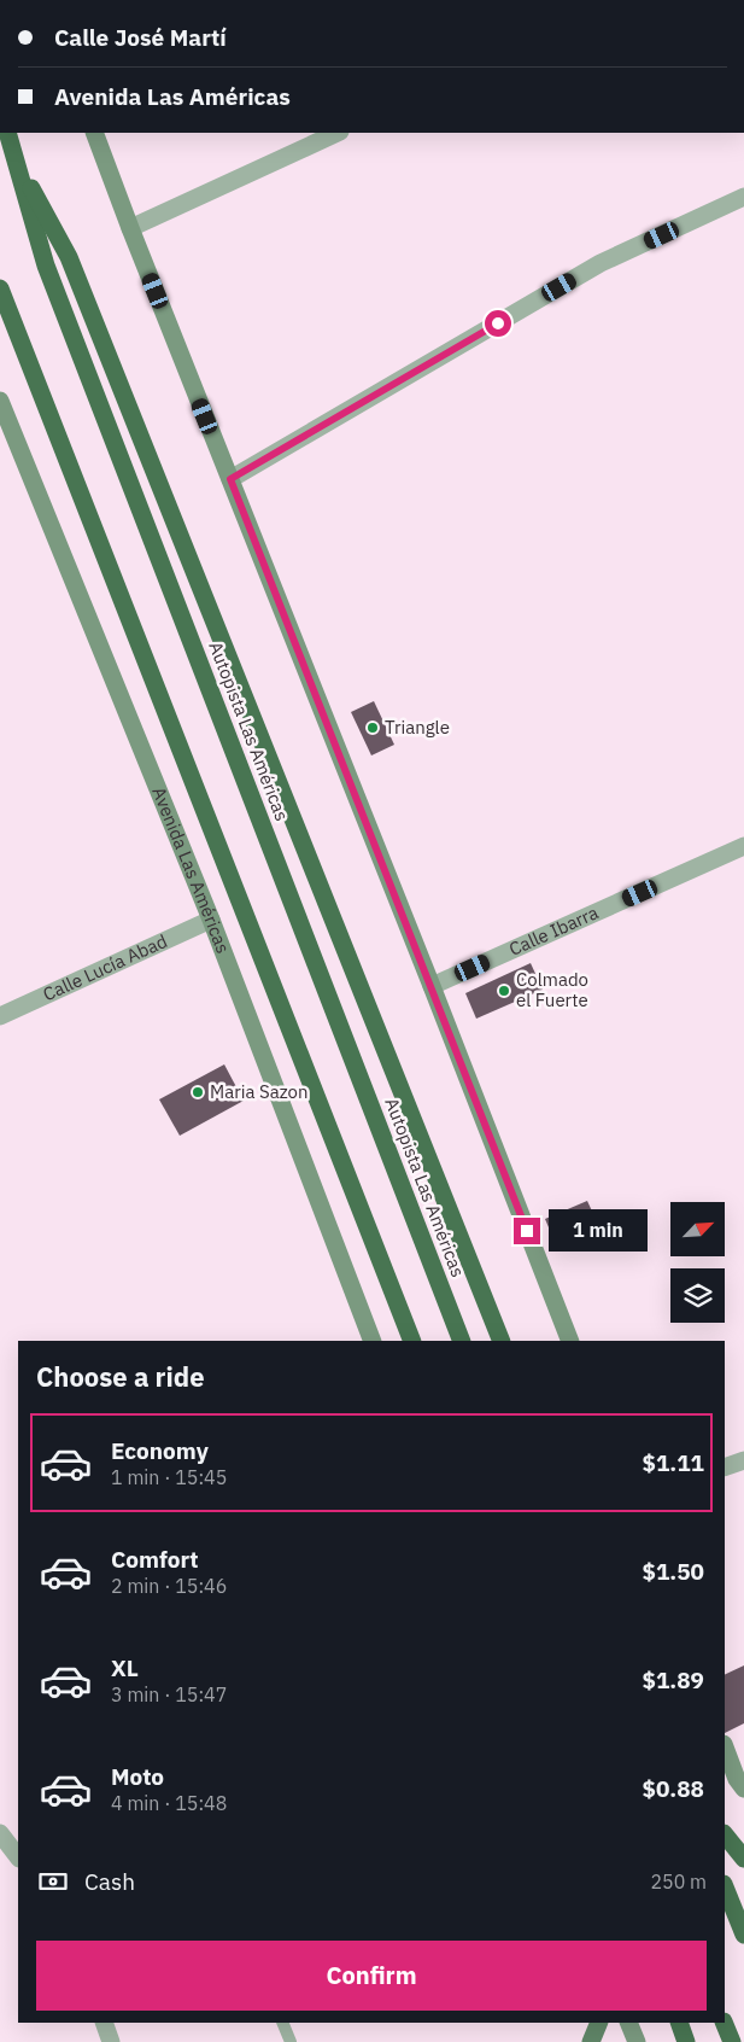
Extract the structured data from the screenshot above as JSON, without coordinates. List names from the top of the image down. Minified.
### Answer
{"streets":{"highway":["Autopista Las Américas"],"street":["Avenida Las Américas","Calle Ibarra","Calle Lucía Abad"]},"crossings":[["Avenida Las Américas","Calle Lucía Abad"]],"places":["Triangle","Colmado el Fuerte","Maria Sazon"],"north":"top right","page":{"banner":["Calle José Martí","Avenida Las Américas"],"bubble":"1 min","heading":"Choose a ride","list":[{"name":"Economy","note":"1 min · 15:45","value":"$1.11"},{"name":"Comfort","note":"2 min · 15:46","value":"$1.50"},{"name":"XL","note":"3 min · 15:47","value":"$1.89"},{"name":"Moto","note":"4 min · 15:48","value":"$0.88"}],"pay":["Cash","250 m"],"buttons":"Confirm"}}
